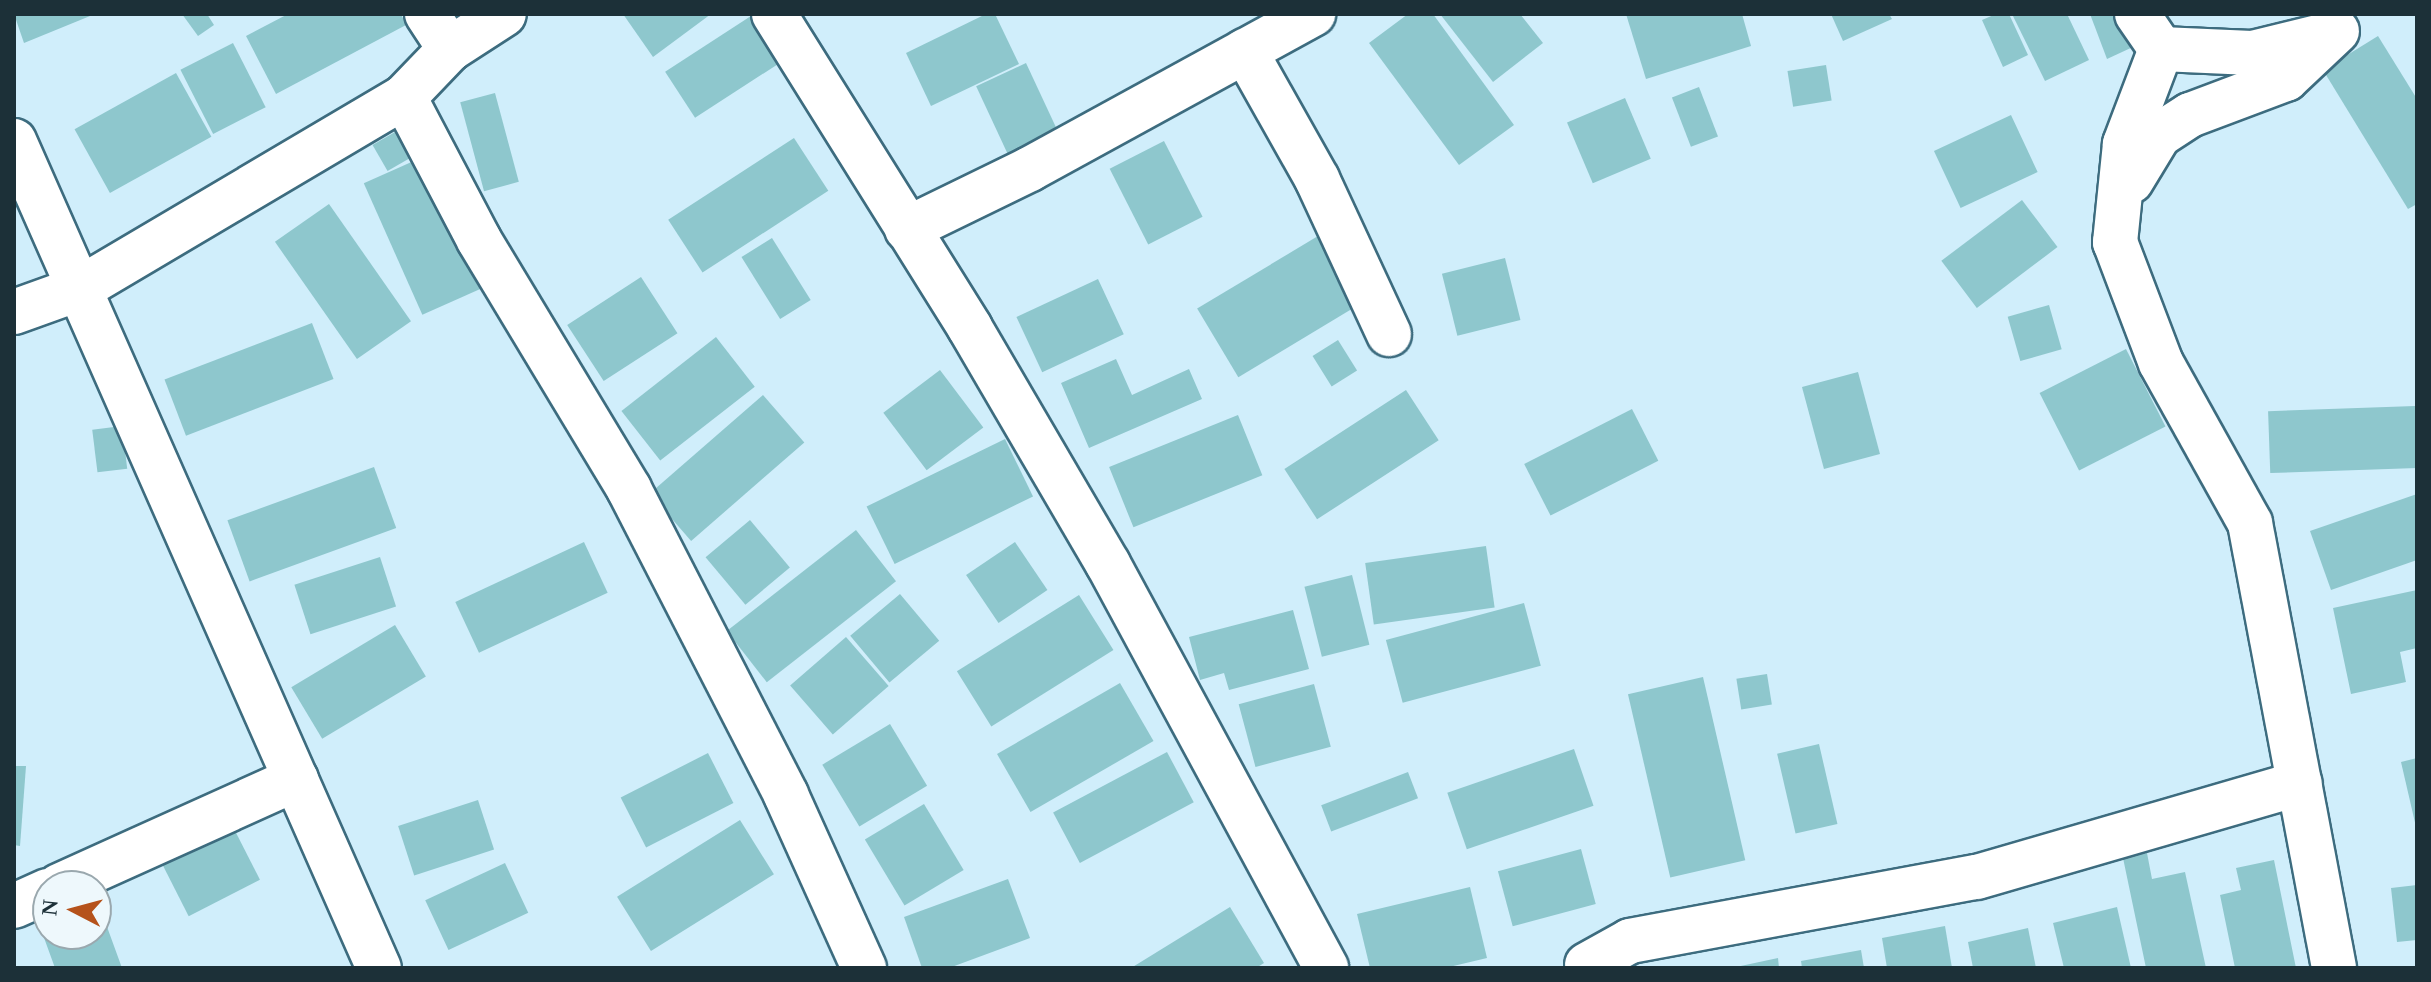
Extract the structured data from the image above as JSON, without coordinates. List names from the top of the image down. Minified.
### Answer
{"north":"left"}
